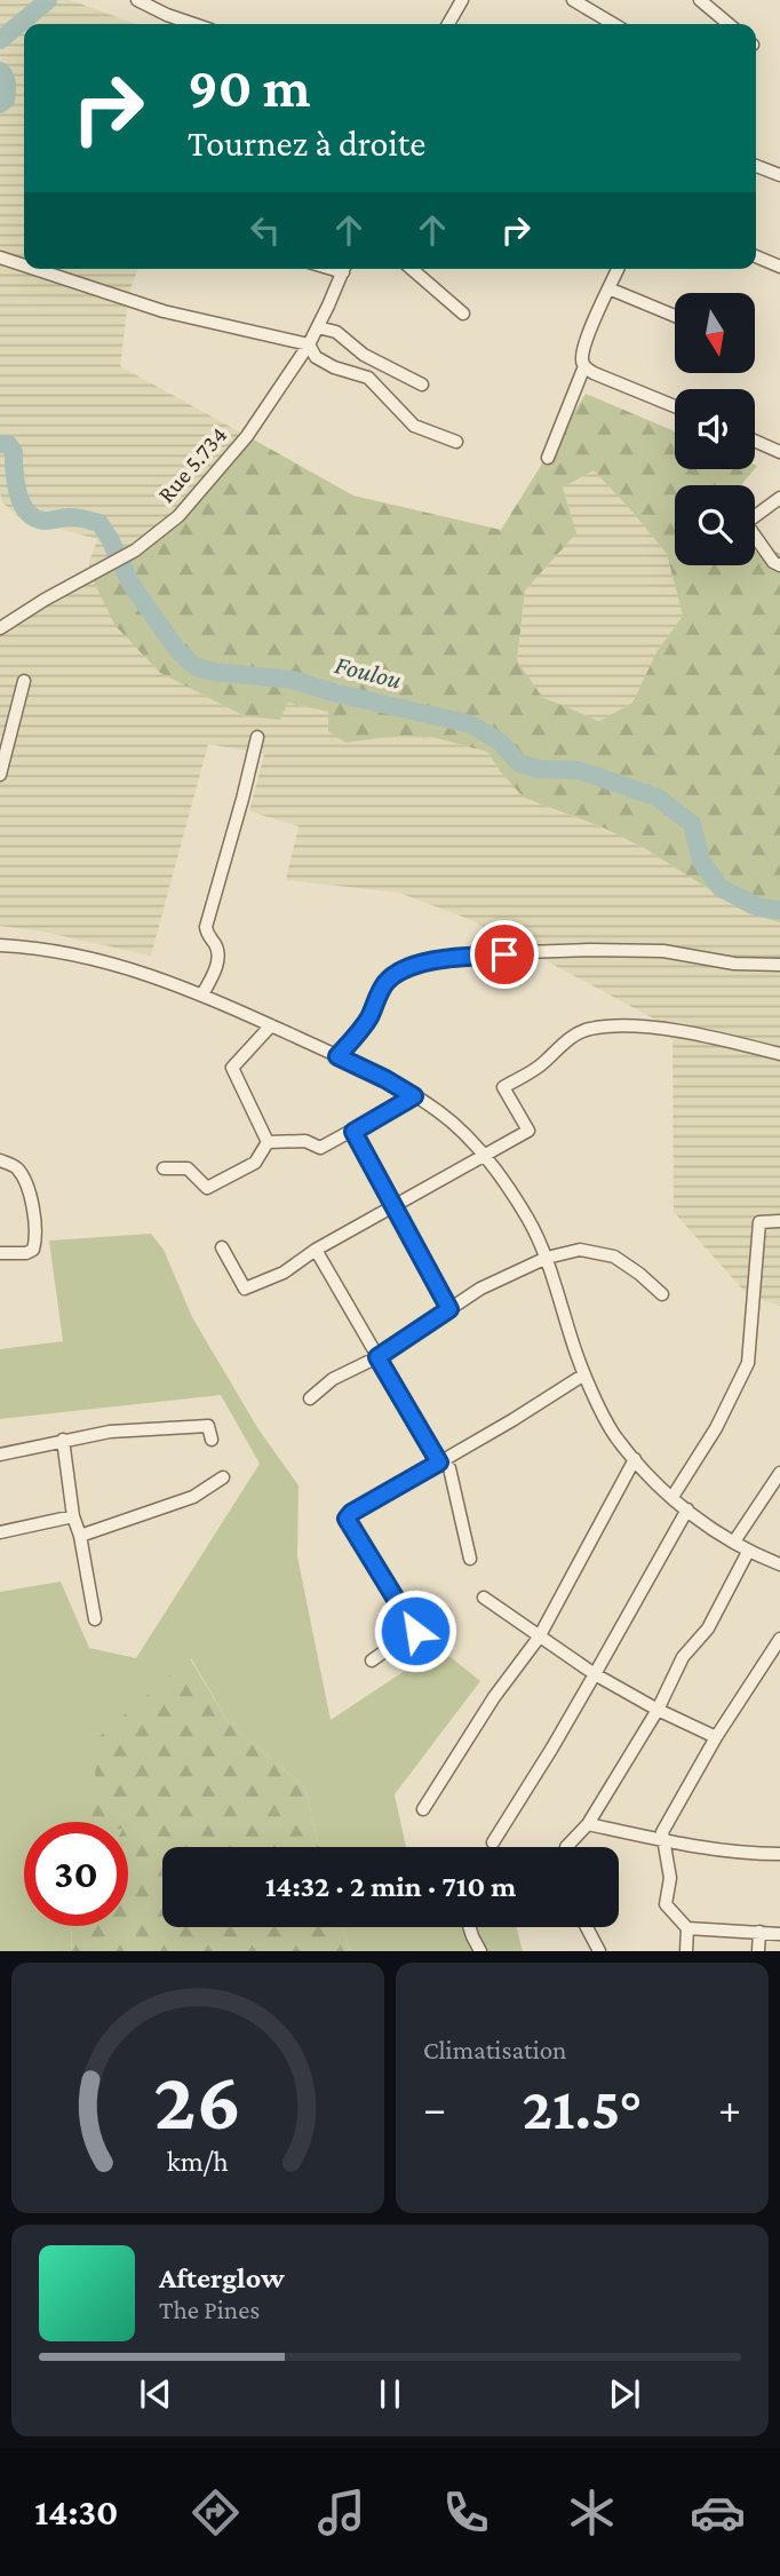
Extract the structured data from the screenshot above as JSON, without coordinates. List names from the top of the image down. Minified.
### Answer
{"streets":{"street":["Rue 5.734"]},"water":["Foulou"],"north":"bottom","page":{"turn":["90 m","Tournez à droite"],"limit":"30","trip":"14:32 · 2 min · 710 m","tile":"Climatisation","heat":["−","21.5°","+"],"song":["Afterglow","The Pines"],"tabs":"14:30","gauge":["26","km/h"]}}
